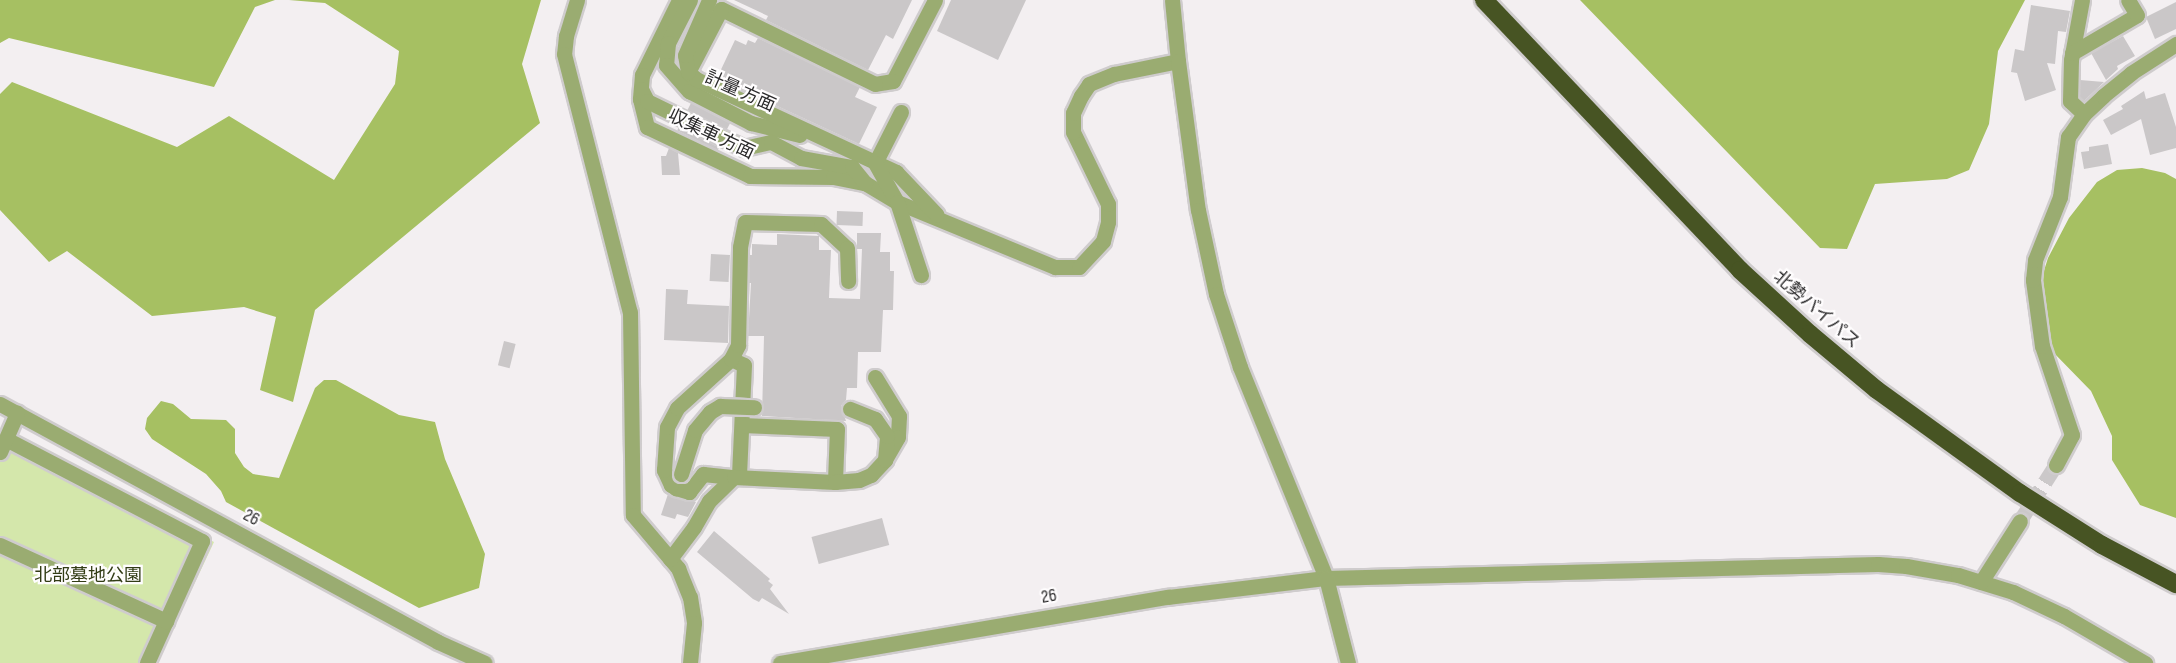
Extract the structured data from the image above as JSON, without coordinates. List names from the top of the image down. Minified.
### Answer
{"streets":{"highway":["北勢バイパス"],"street":["計量 方面","収集車 方面","26"]},"parks":["北部墓地公園"]}
